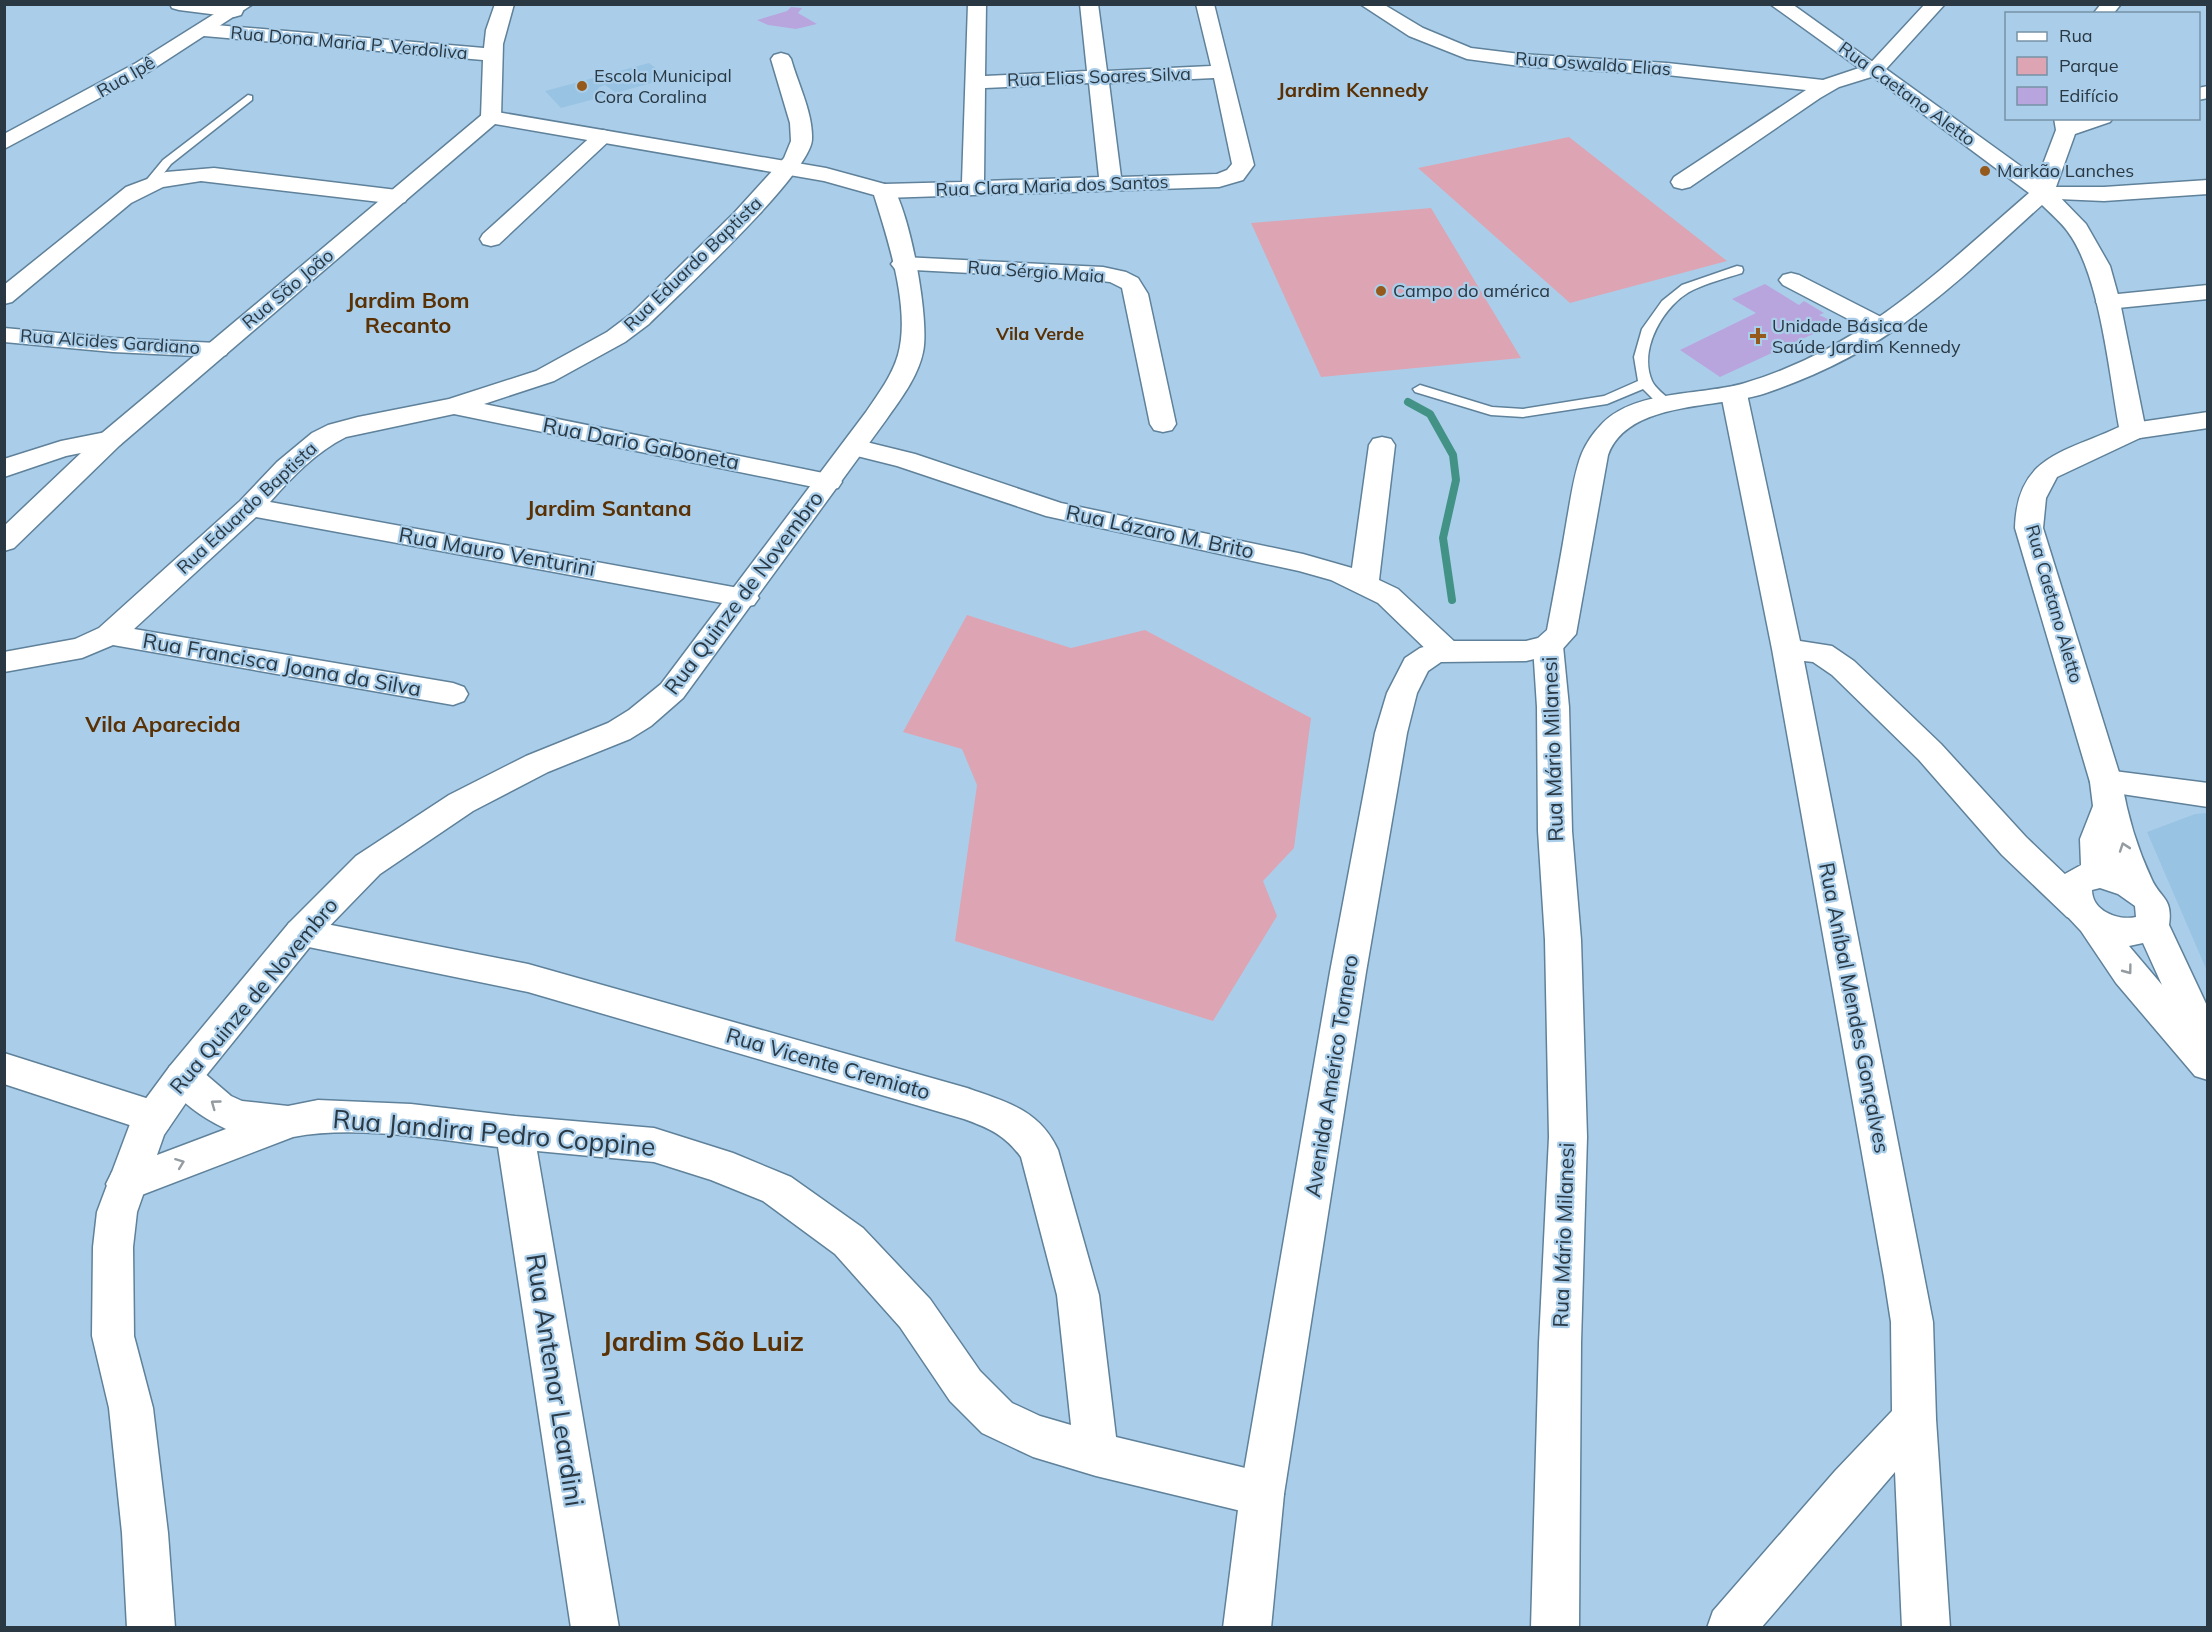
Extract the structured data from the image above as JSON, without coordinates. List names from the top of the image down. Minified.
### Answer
{"streets":{"street":["Rua Dona Maria P. Verdoliva","Rua Oswaldo Elias","Rua Ipê","Rua Elias Soares Silva","Rua Caetano Aletto","Rua Clara Maria dos Santos","Rua Eduardo Baptista","Rua Sérgio Maia","Rua São João","Rua Alcides Gardiano","Rua Dario Gaboneta","Rua Lázaro M. Brito","Rua Mauro Venturini","Rua Quinze de Novembro","Rua Francisca Joana da Silva","Rua Mário Milanesi","Rua Aníbal Mendes Gonçalves","Rua Vicente Cremiato","Avenida Américo Tornero","Rua Jandira Pedro Coppine","Rua Antenor Leardini"]},"crossings":[["Rua Dona Maria P. Verdoliva","Rua Ipê"],["Rua Elias Soares Silva","Rua Clara Maria dos Santos"],["Rua Caetano Aletto","Rua Mário Milanesi"],["Rua Clara Maria dos Santos","Rua Quinze de Novembro"],["Rua Eduardo Baptista","Rua Dario Gaboneta"],["Rua Eduardo Baptista","Rua Mauro Venturini"],["Rua Eduardo Baptista","Rua Francisca Joana da Silva"],["Rua Sérgio Maia","Rua Quinze de Novembro"],["Rua São João","Rua Alcides Gardiano"],["Rua Dario Gaboneta","Rua Quinze de Novembro"],["Rua Lázaro M. Brito","Rua Quinze de Novembro"],["Rua Lázaro M. Brito","Avenida Américo Tornero"],["Rua Mauro Venturini","Rua Quinze de Novembro"],["Rua Quinze de Novembro","Rua Vicente Cremiato"],["Rua Quinze de Novembro","Rua Jandira Pedro Coppine"],["Rua Mário Milanesi","Rua Aníbal Mendes Gonçalves"],["Rua Mário Milanesi","Avenida Américo Tornero"],["Rua Vicente Cremiato","Rua Jandira Pedro Coppine"],["Avenida Américo Tornero","Rua Jandira Pedro Coppine"],["Rua Jandira Pedro Coppine","Rua Antenor Leardini"]],"districts":["Jardim Kennedy","Jardim Bom Recanto","Vila Verde","Jardim Santana","Vila Aparecida","Jardim São Luiz"],"places":{"other":["Escola Municipal Cora Coralina","Markão Lanches","Campo do américa"],"health":["Unidade Básica de Saúde Jardim Kennedy"]},"legend":["Rua","Parque","Edifício"]}
